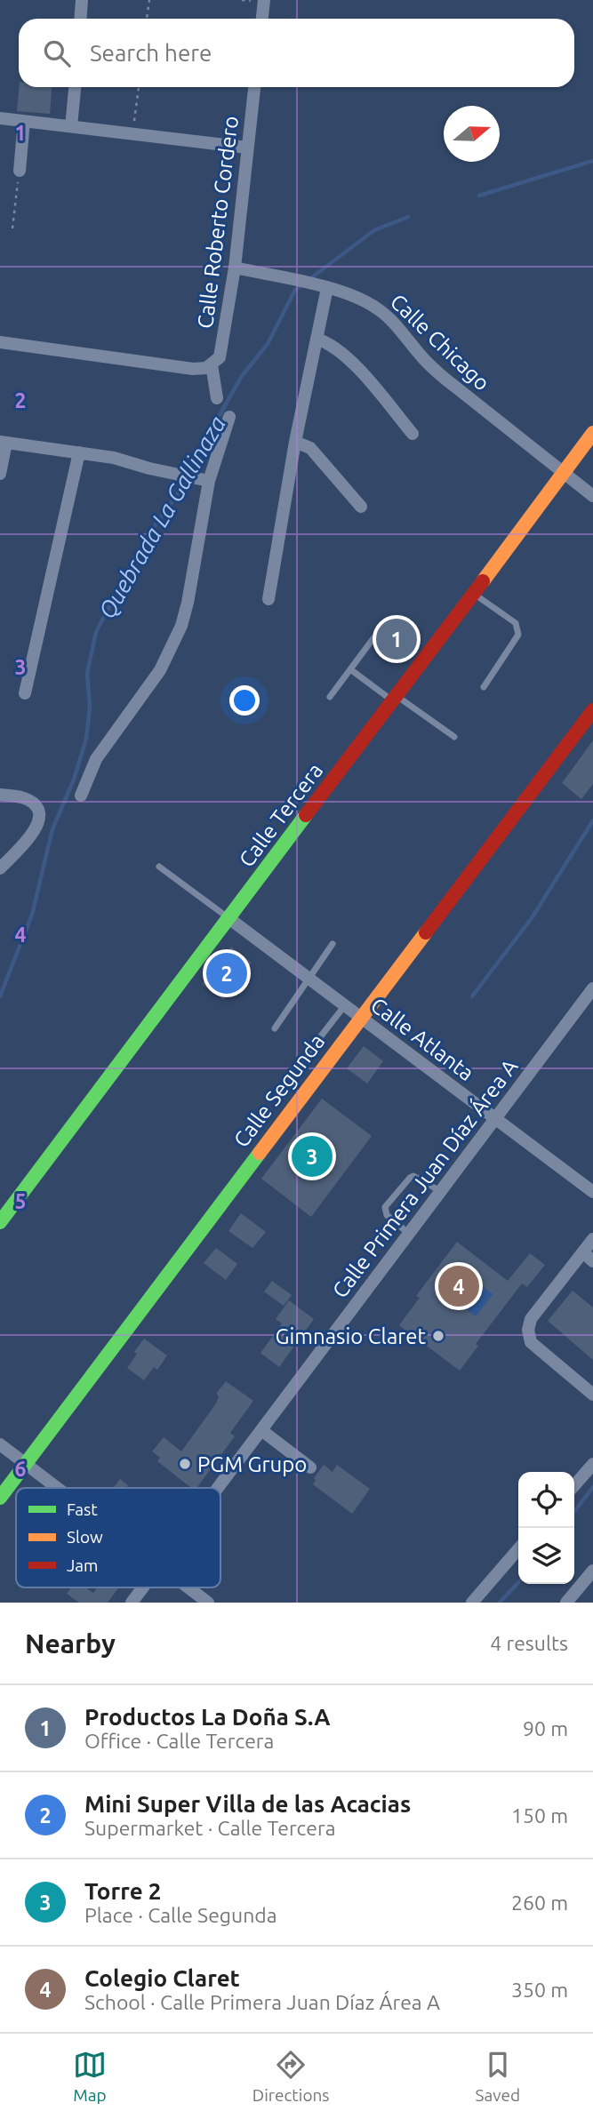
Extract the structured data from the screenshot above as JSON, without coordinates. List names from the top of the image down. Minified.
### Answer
{"streets":{"street":["Calle Roberto Cordero","Calle Chicago","Calle Tercera","Calle Atlanta","Calle Segunda","Calle Primera Juan Díaz Área A"]},"crossings":[["Calle Roberto Cordero","Calle Chicago"],["Calle Chicago","Calle Tercera"],["Calle Tercera","Calle Atlanta"],["Calle Atlanta","Calle Segunda"],["Calle Atlanta","Calle Primera Juan Díaz Área A"]],"water":["Quebrada La Gallinaza"],"places":["Gimnasio Claret","PGM Grupo"],"legend":["Fast","Slow","Jam"],"north":"right","page":{"search":"Search here","pins":["1","2","3","4"],"heading":["Nearby","4 results"],"list":[{"mark":"1","name":"Productos La Doña S.A","note":"Office · Calle Tercera","value":"90 m"},{"mark":"2","name":"Mini Super Villa de las Acacias","note":"Supermarket · Calle Tercera","value":"150 m"},{"mark":"3","name":"Torre 2","note":"Place · Calle Segunda","value":"260 m"},{"mark":"4","name":"Colegio Claret","note":"School · Calle Primera Juan Díaz Área A","value":"350 m"}],"nav":["Map","Directions","Saved"]},"grid":{"rows":["1","2","3","4","5","6"]}}
